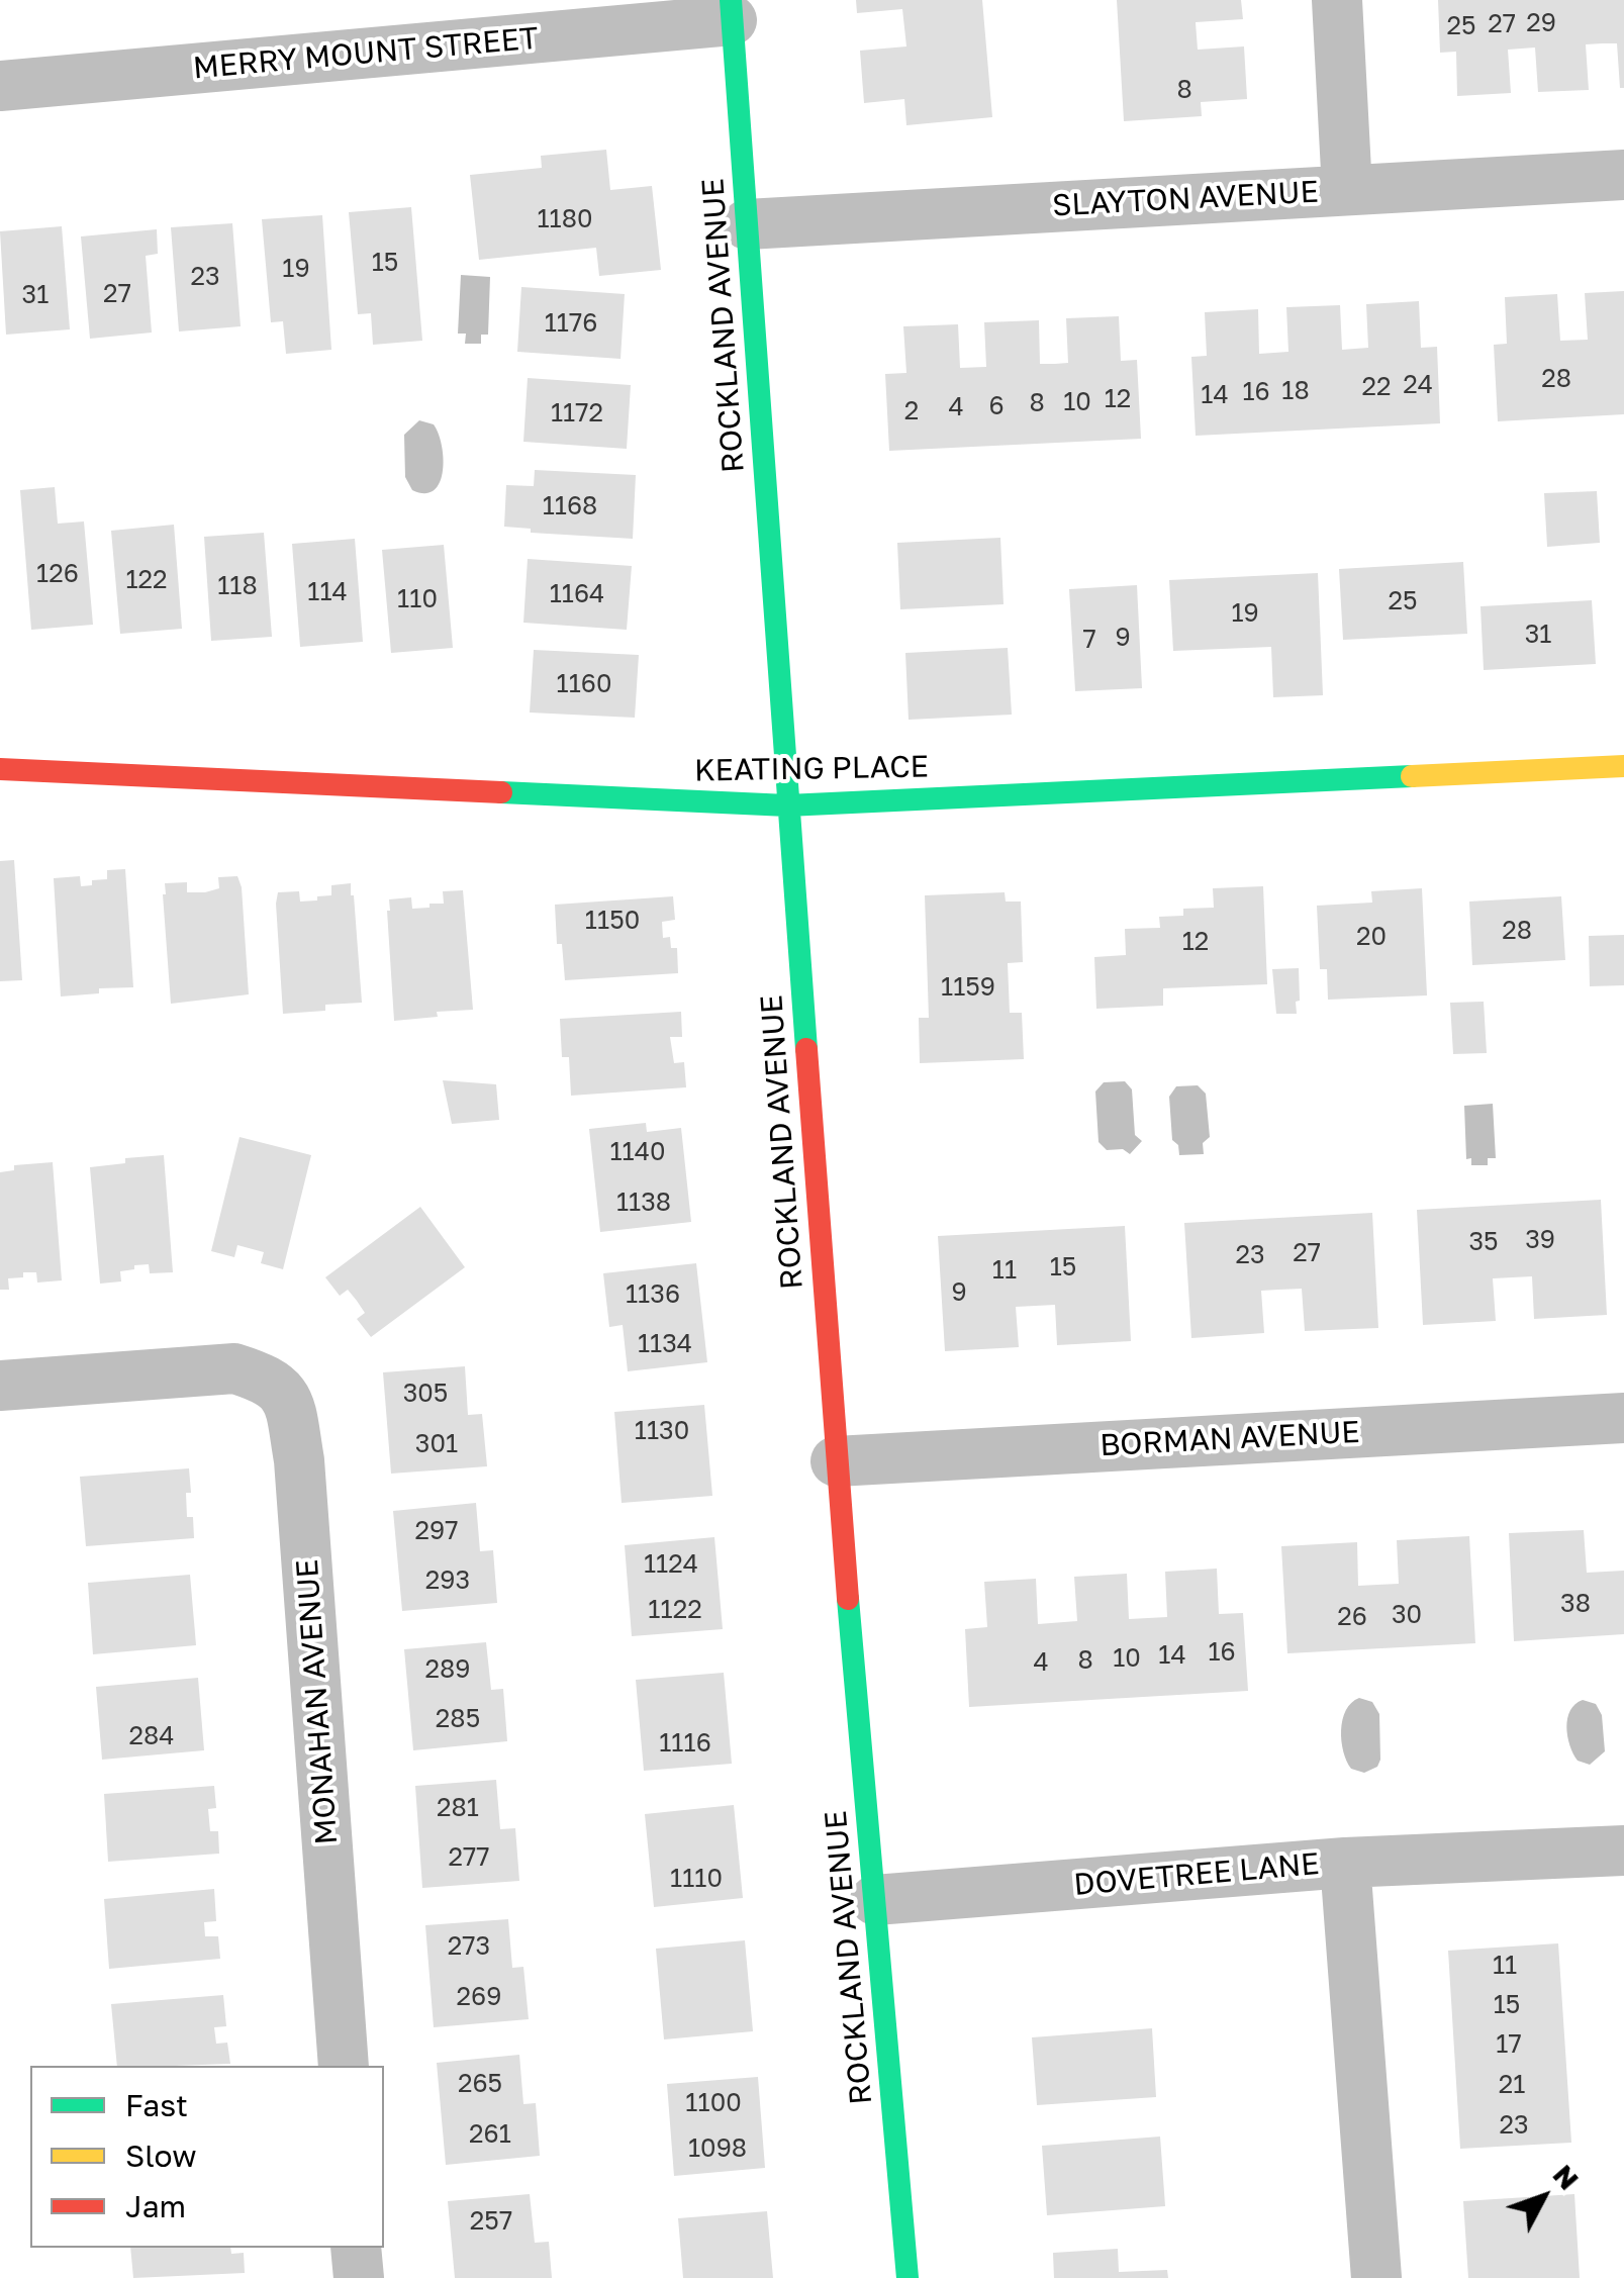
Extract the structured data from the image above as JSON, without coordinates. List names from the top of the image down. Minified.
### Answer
{"streets":{"street":["MERRY MOUNT STREET","SLAYTON AVENUE","ROCKLAND AVENUE","KEATING PLACE","BORMAN AVENUE","MONAHAN AVENUE","DOVETREE LANE"]},"crossings":[["MERRY MOUNT STREET","ROCKLAND AVENUE"],["SLAYTON AVENUE","ROCKLAND AVENUE"],["ROCKLAND AVENUE","KEATING PLACE"],["ROCKLAND AVENUE","BORMAN AVENUE"],["ROCKLAND AVENUE","DOVETREE LANE"]],"house_numbers":["29","27","25","8","1180","15","19","23","27","31","1176","28","24","22","18","16","14","12","10","8","6","4","2","1172","1168","126","122","118","114","1164","110","25","19","31","9","7","1160","1150","28","20","12","1159","1140","1138","39","35","27","23","15","11","9","1136","1134","305","1130","301","297","1124","293","38","1122","30","26","16","14","10","8","4","289","285","284","1116","281","277","1110","273","11","269","15","17","265","21","1100","23","261","1098","257"],"legend":["Fast","Slow","Jam"],"north":"top right"}
